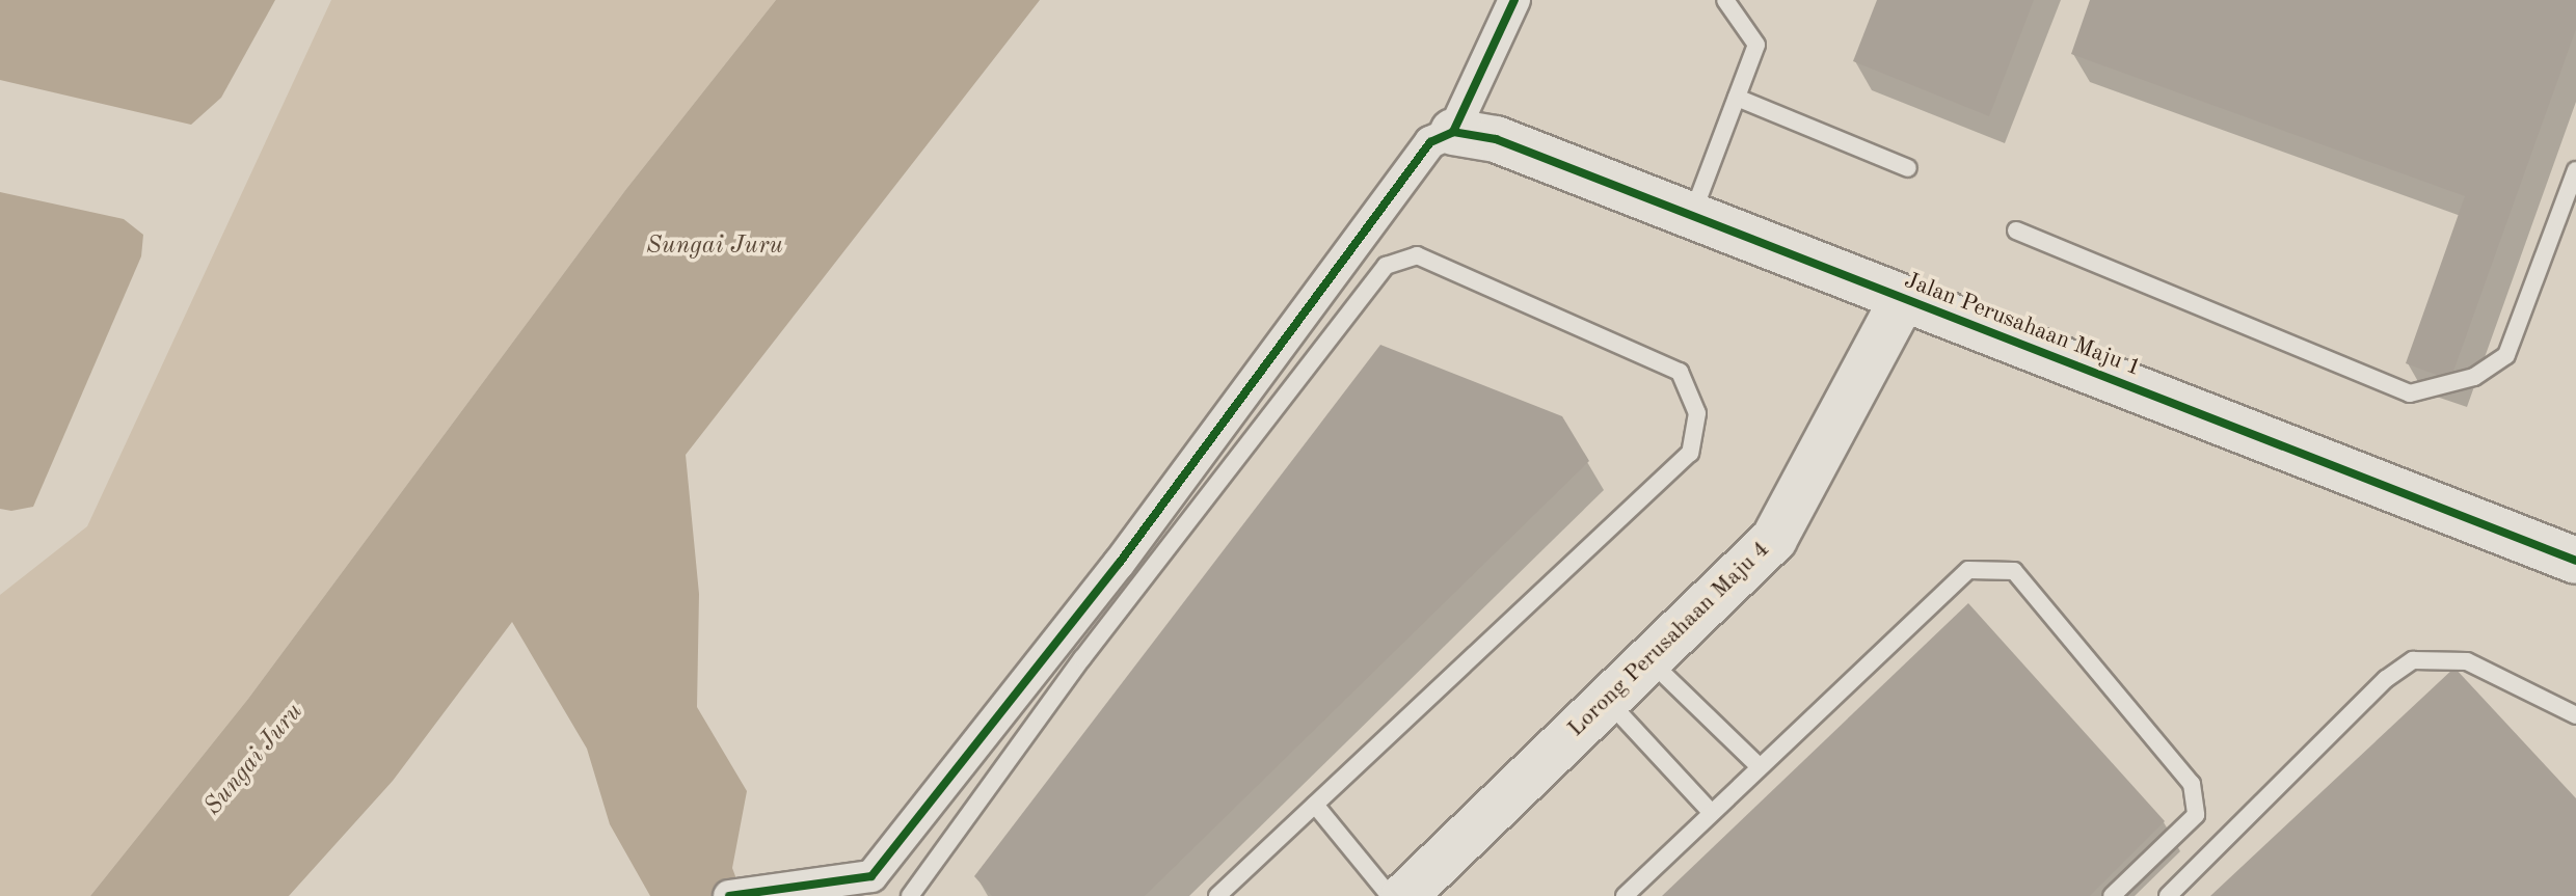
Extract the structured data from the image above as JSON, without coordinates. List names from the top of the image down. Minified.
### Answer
{"streets":{"street":["Jalan Perusahaan Maju 1","Lorong Perusahaan Maju 4"]},"crossings":[["Jalan Perusahaan Maju 1","Lorong Perusahaan Maju 4"]],"water":["Sungai Juru"]}
